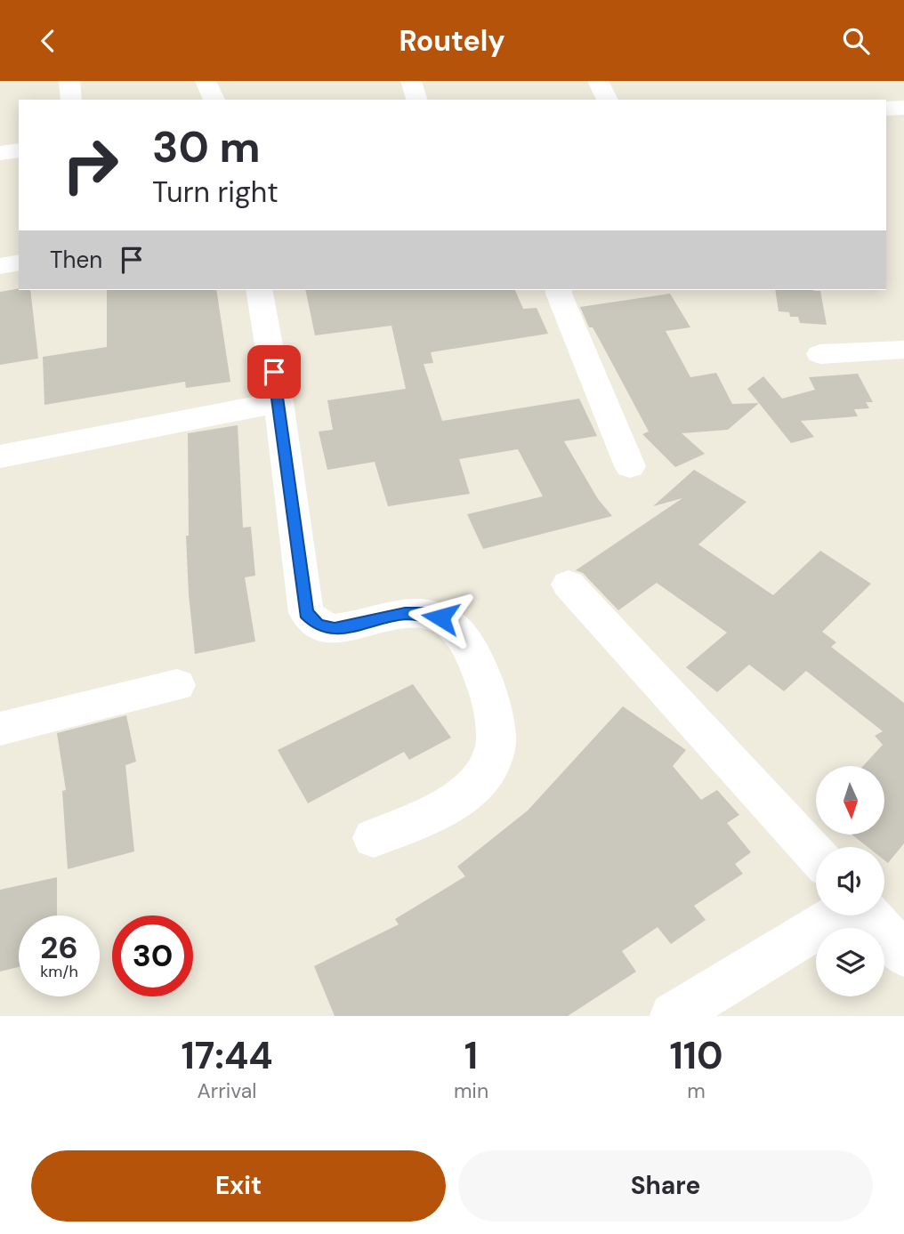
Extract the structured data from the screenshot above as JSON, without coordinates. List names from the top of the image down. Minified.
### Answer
{"north":"bottom","page":{"header":"Routely","turn":["30 m","Turn right"],"then":"Then","speed":"26 km/h","limit":"30","eta":["17:44","Arrival","1","min","110","m"],"buttons":["Exit","Share"]}}
